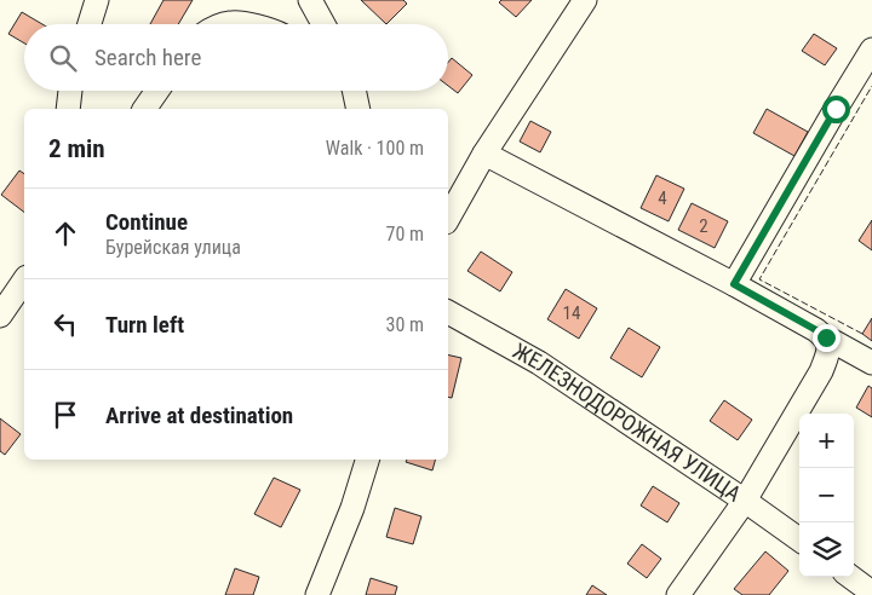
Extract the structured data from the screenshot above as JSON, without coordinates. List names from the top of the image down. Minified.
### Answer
{"streets":{"street":["ЖЕЛЕЗНОДОРОЖНАЯ УЛИЦА"]},"house_numbers":["4","2","14"],"page":{"search":"Search here","heading":["2 min","Walk · 100 m"],"list":[["Continue","Бурейская улица","70 m"],["Turn left","30 m"],"Arrive at destination"],"map_buttons":["+","−"]}}
